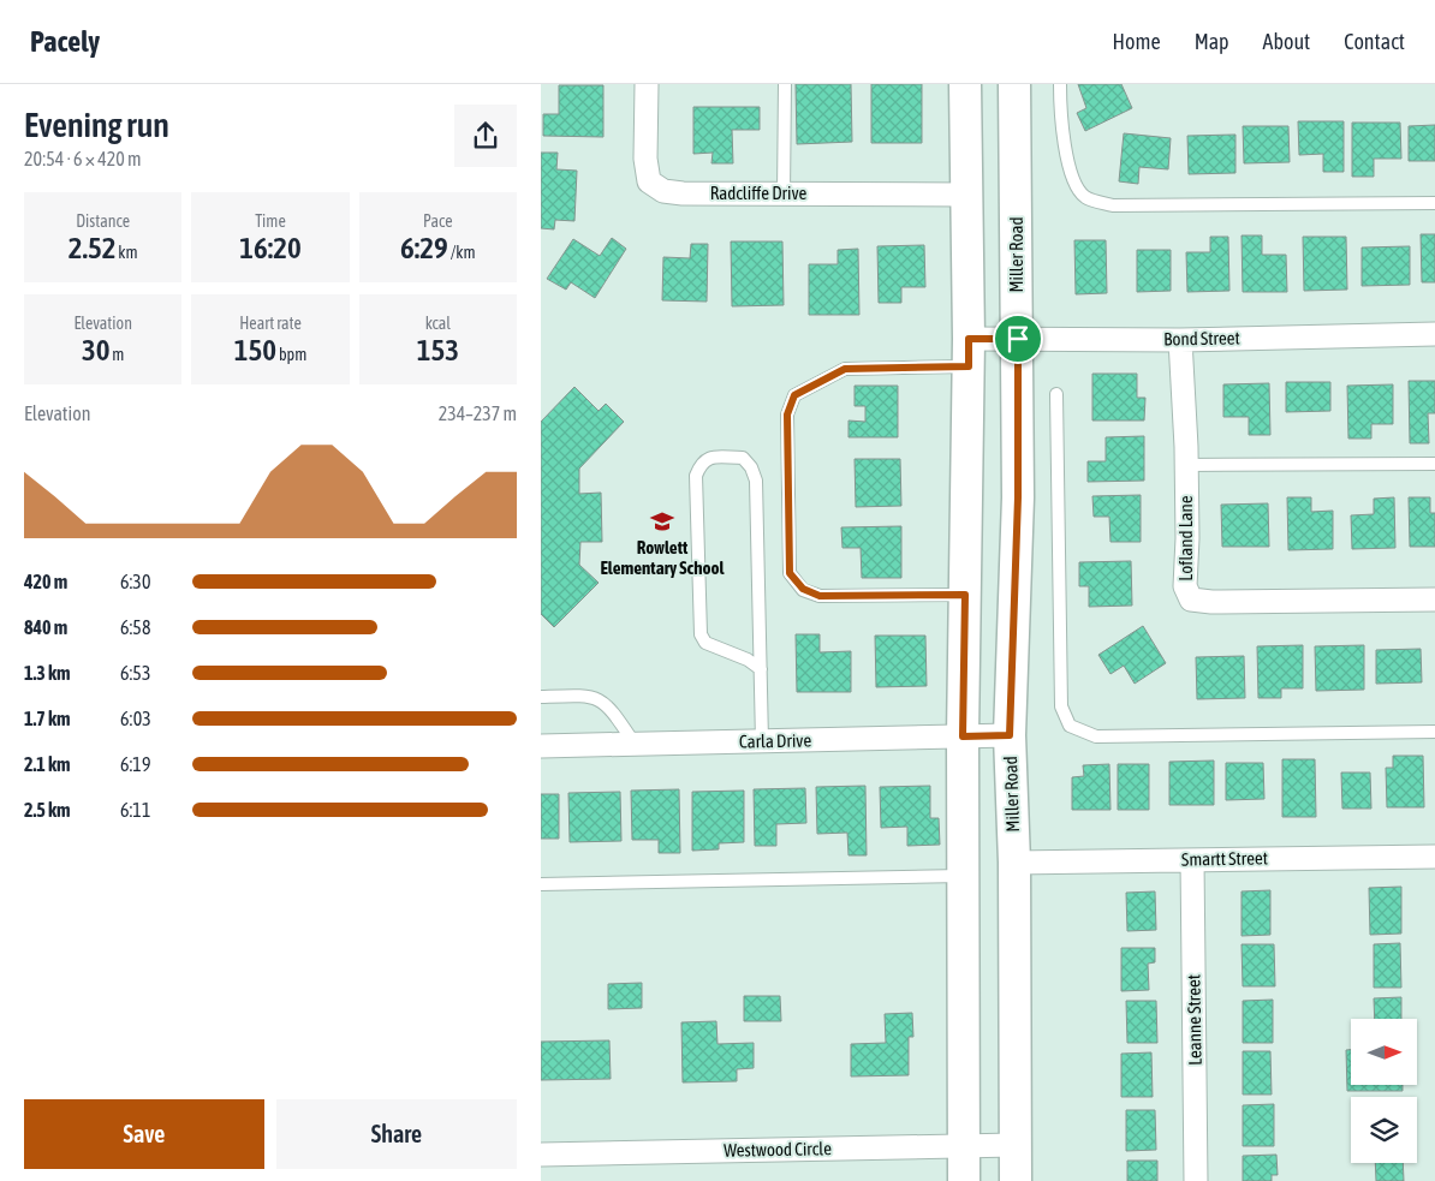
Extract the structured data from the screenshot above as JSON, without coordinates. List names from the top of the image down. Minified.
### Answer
{"streets":{"main road":["Miller Road"],"street":["Radcliffe Drive","Bond Street","Lofland Lane","Carla Drive","Smartt Street","Leanne Street","Westwood Circle"]},"crossings":[["Miller Road","Bond Street"],["Miller Road","Carla Drive"],["Miller Road","Smartt Street"],["Miller Road","Westwood Circle"],["Bond Street","Lofland Lane"],["Smartt Street","Leanne Street"]],"places":{"school or university":["Rowlett Elementary School"]},"north":"right","page":{"header":"Pacely","nav":["Home","Map","About","Contact"],"heading":["Evening run","20:54 · 6 × 420 m"],"stats":[["Distance","2.52 km"],["Time","16:20"],["Pace","6:29 /km"],["Elevation","30 m"],["Heart rate","150 bpm"],["kcal","153"]],"chart":["Elevation","234–237 m"],"list":[{"name":"420 m","note":"6:30"},{"name":"840 m","note":"6:58"},{"name":"1.3 km","note":"6:53"},{"name":"1.7 km","note":"6:03"},{"name":"2.1 km","note":"6:19"},{"name":"2.5 km","note":"6:11"}],"buttons":["Save","Share"]}}
